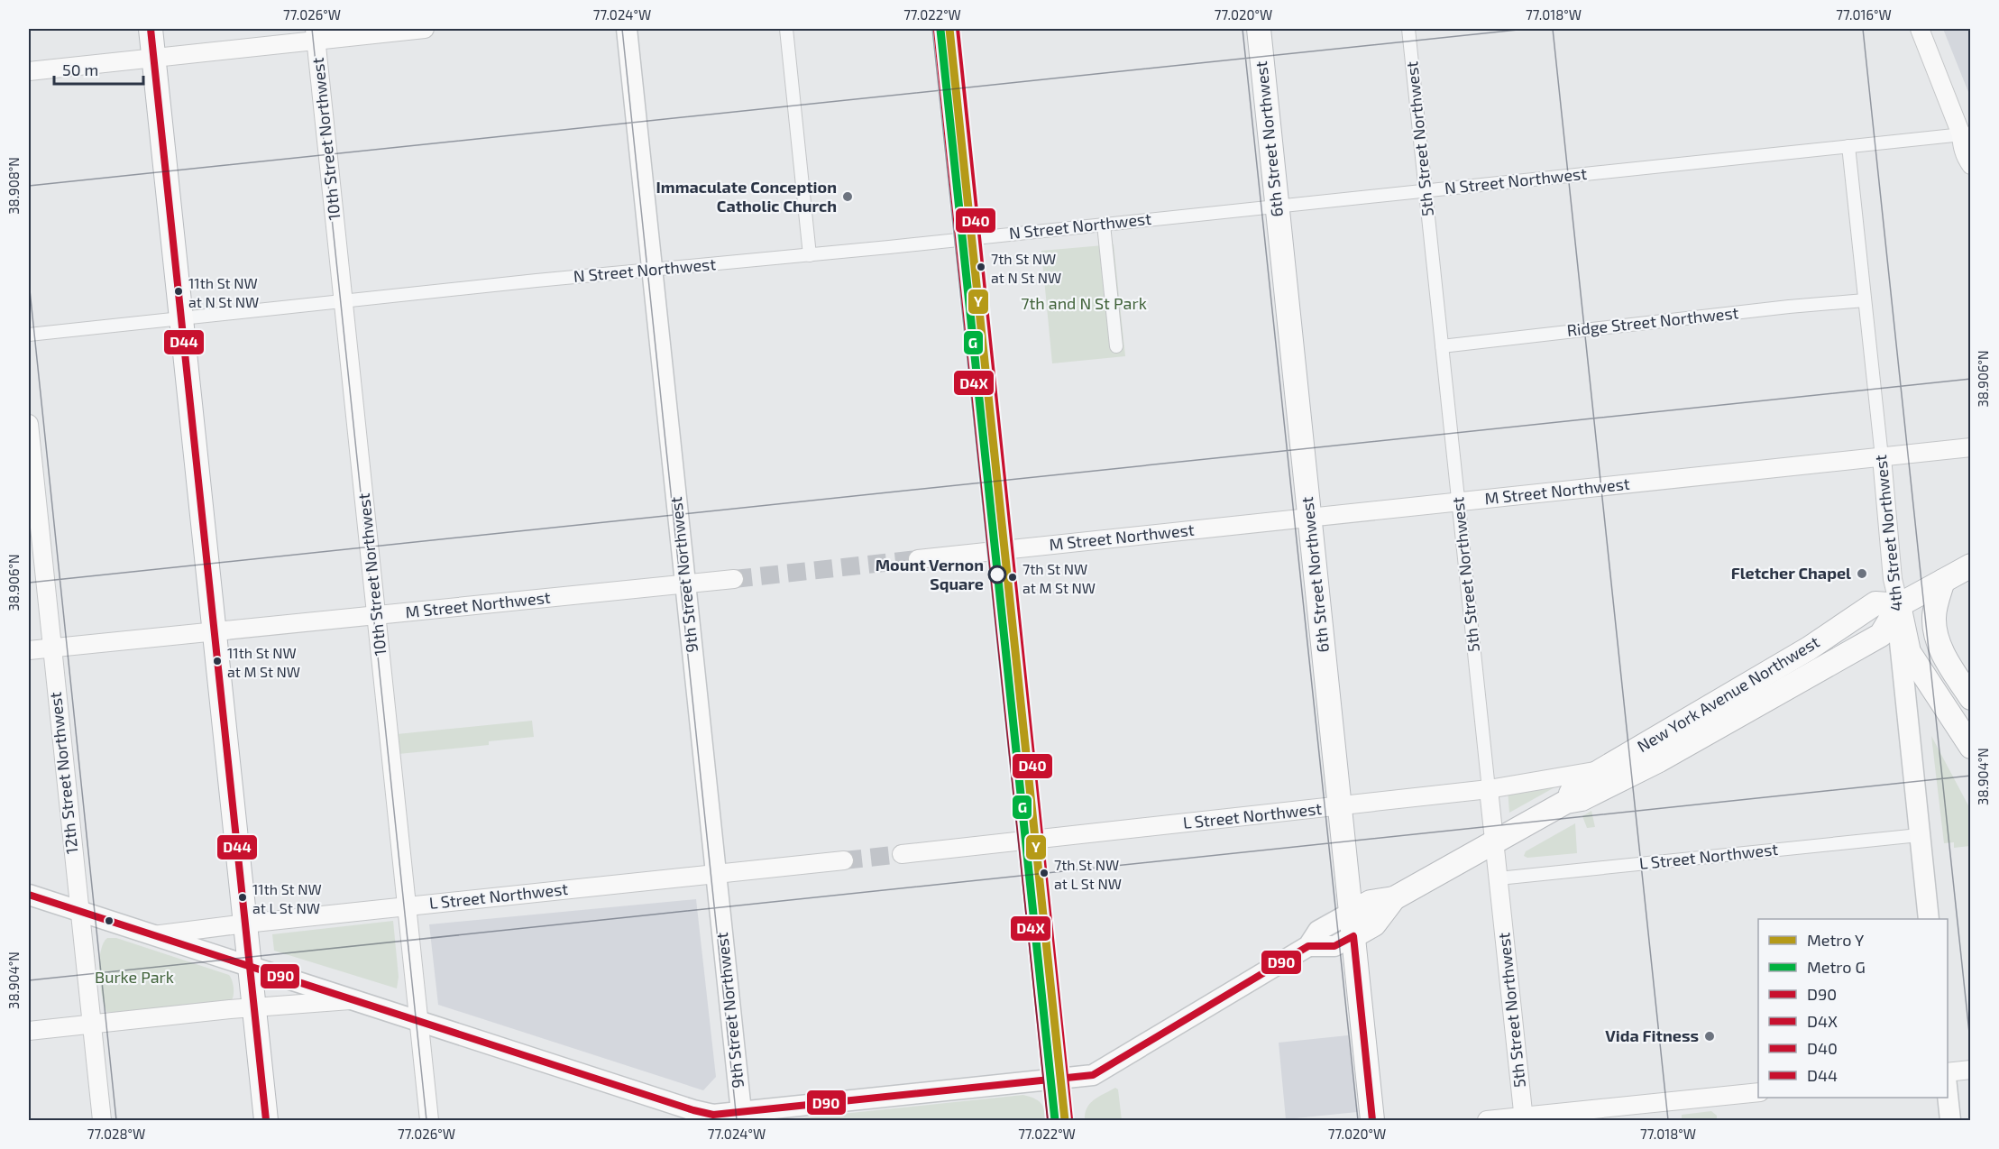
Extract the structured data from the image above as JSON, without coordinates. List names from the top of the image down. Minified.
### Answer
{"streets":{"highway":["6th Street Northwest","New York Avenue Northwest"],"main road":["4th Street Northwest","9th Street Northwest"],"street":["10th Street Northwest","5th Street Northwest","N Street Northwest","Ridge Street Northwest","M Street Northwest","12th Street Northwest","L Street Northwest"]},"crossings":[["10th Street Northwest","N Street Northwest"],["10th Street Northwest","M Street Northwest"],["10th Street Northwest","New York Avenue Northwest"],["10th Street Northwest","L Street Northwest"],["6th Street Northwest","N Street Northwest"],["6th Street Northwest","M Street Northwest"],["6th Street Northwest","New York Avenue Northwest"],["6th Street Northwest","L Street Northwest"],["5th Street Northwest","N Street Northwest"],["5th Street Northwest","Ridge Street Northwest"],["5th Street Northwest","M Street Northwest"],["5th Street Northwest","New York Avenue Northwest"],["5th Street Northwest","L Street Northwest"],["N Street Northwest","4th Street Northwest"],["N Street Northwest","9th Street Northwest"],["Ridge Street Northwest","4th Street Northwest"],["M Street Northwest","4th Street Northwest"],["M Street Northwest","9th Street Northwest"],["M Street Northwest","12th Street Northwest"],["4th Street Northwest","New York Avenue Northwest"],["4th Street Northwest","L Street Northwest"],["9th Street Northwest","New York Avenue Northwest"],["9th Street Northwest","L Street Northwest"],["New York Avenue Northwest","12th Street Northwest"],["New York Avenue Northwest","L Street Northwest"]],"parks":["7th and N St Park","Burke Park"],"places":["Immaculate Conception Catholic Church","7th St NW at N St NW","11th St NW at N St NW","Fletcher Chapel","Mount Vernon Square","7th St NW at M St NW","11th St NW at M St NW","7th St NW at L St NW","11th St NW at L St NW","Vida Fitness"],"lines":["metro line Y","transit line D40","transit line D44","metro line G","transit line D4X","transit line D90"],"legend":["Metro Y","Metro G","D90","D4X","D40","D44"],"scale_bar":"50 m","coordinates":["77.026°W","77.024°W","77.022°W","77.020°W","77.018°W","77.016°W","38.908°N","38.906°N","38.904°N","77.028°W"]}
